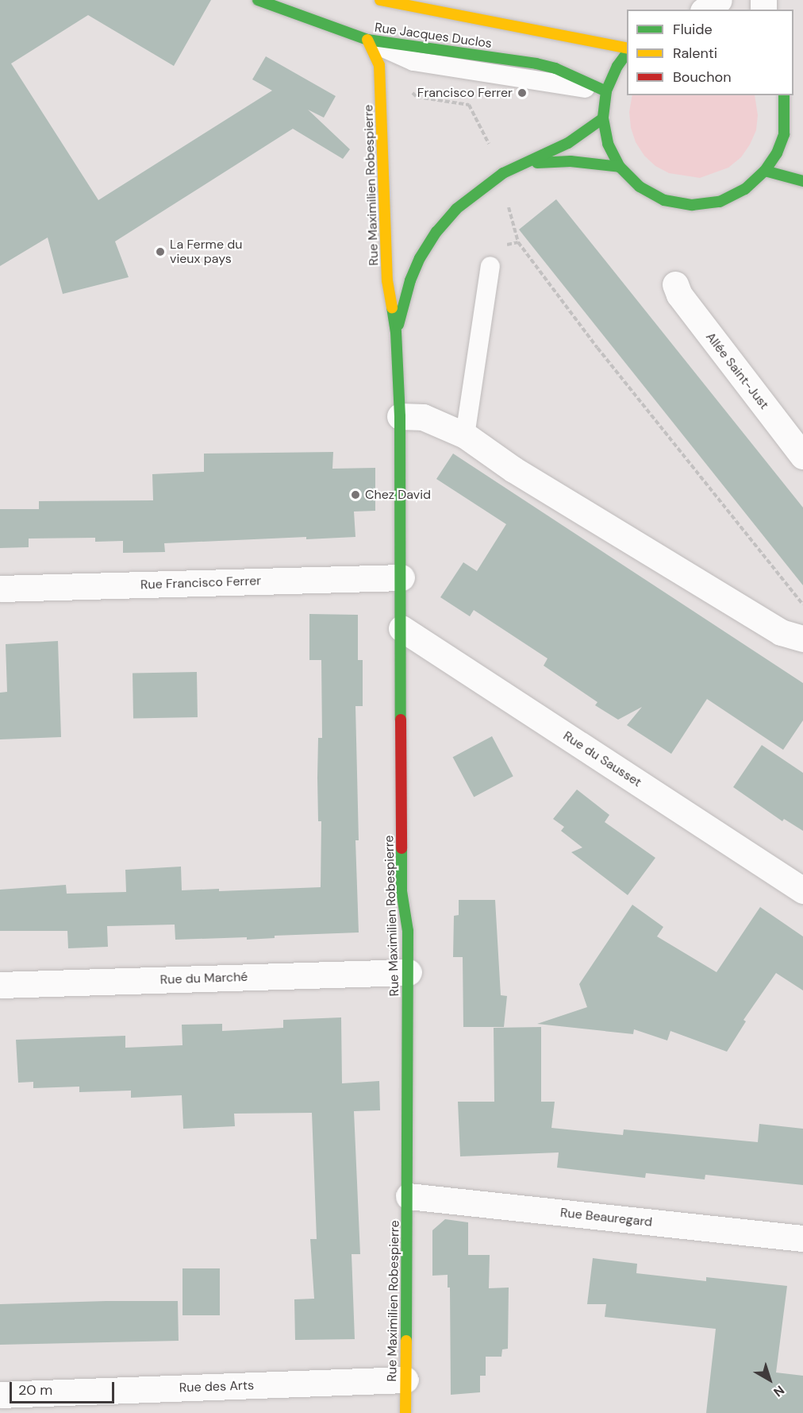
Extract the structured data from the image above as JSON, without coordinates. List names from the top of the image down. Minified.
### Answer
{"streets":{"street":["Rue Jacques Duclos","Rue Maximilien Robespierre","Allée Saint-Just","Rue Francisco Ferrer","Rue du Sausset","Rue du Marché","Rue Beauregard","Rue des Arts"]},"crossings":[["Rue Jacques Duclos","Rue Maximilien Robespierre"],["Rue Maximilien Robespierre","Rue Francisco Ferrer"],["Rue Maximilien Robespierre","Rue du Sausset"],["Rue Maximilien Robespierre","Rue du Marché"],["Rue Maximilien Robespierre","Rue Beauregard"],["Rue Maximilien Robespierre","Rue des Arts"]],"places":["Francisco Ferrer","La Ferme du vieux pays","Chez David"],"legend":["Fluide","Ralenti","Bouchon"],"scale_bar":"20 m","north":"bottom right"}
